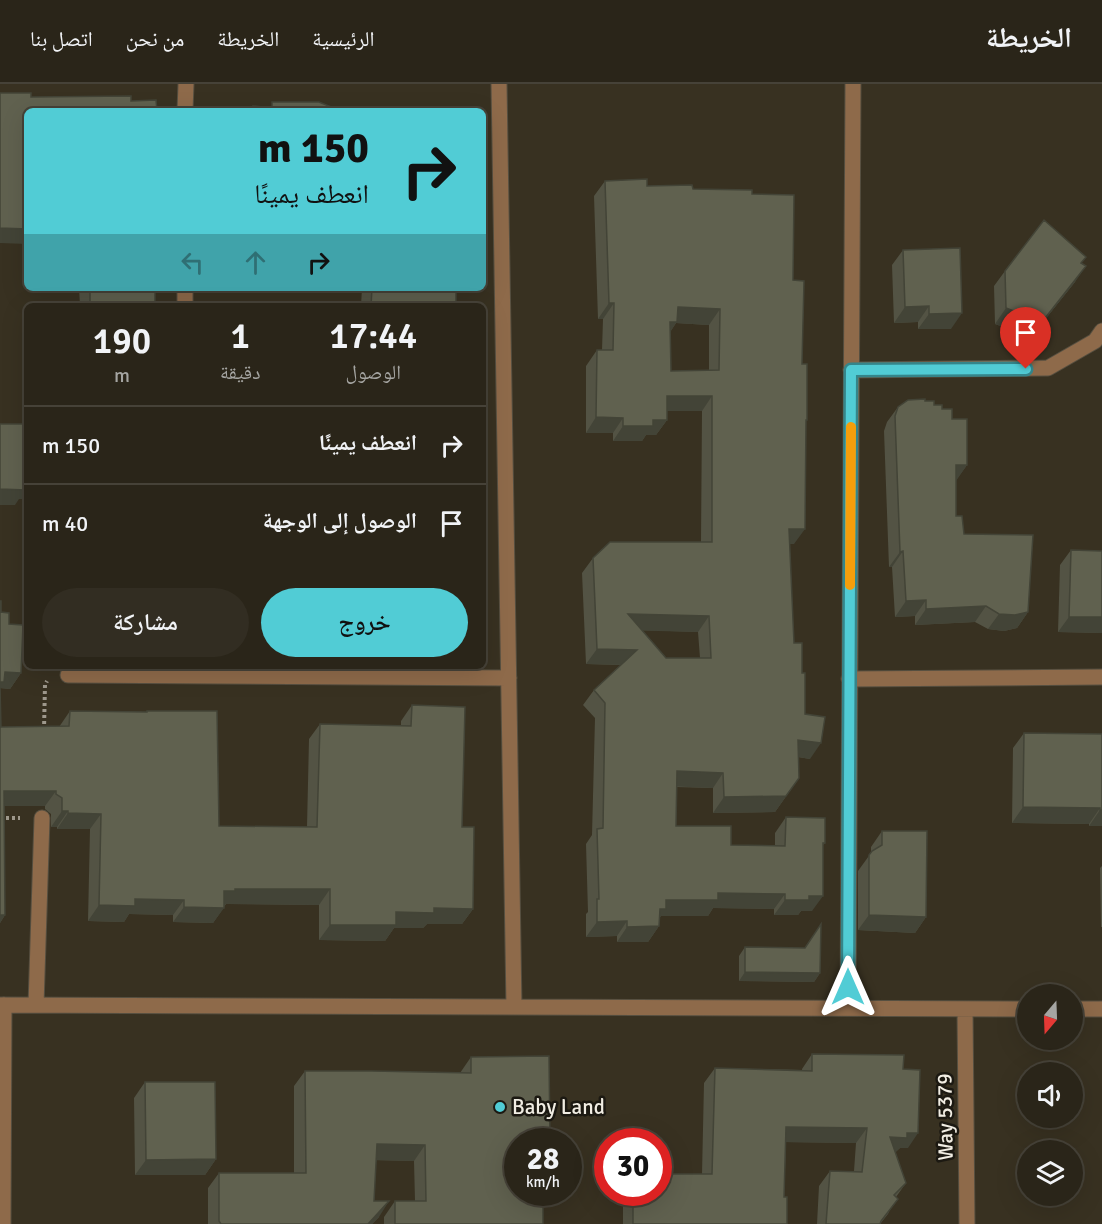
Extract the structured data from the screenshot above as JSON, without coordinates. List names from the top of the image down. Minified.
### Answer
{"streets":{"street":["Way 5379"]},"places":["Baby Land"],"north":"bottom","page":{"header":"الخريطة","nav":["الرئيسية","الخريطة","من نحن","اتصل بنا"],"turn":["150 m","انعطف يمينًا"],"eta":["17:44","الوصول","1","دقيقة","190","m"],"list":[{"name":"انعطف يمينًا","value":"150 m"},{"name":"الوصول إلى الوجهة","value":"40 m"}],"buttons":["خروج","مشاركة"],"speed":"28 km/h","limit":"30"}}
